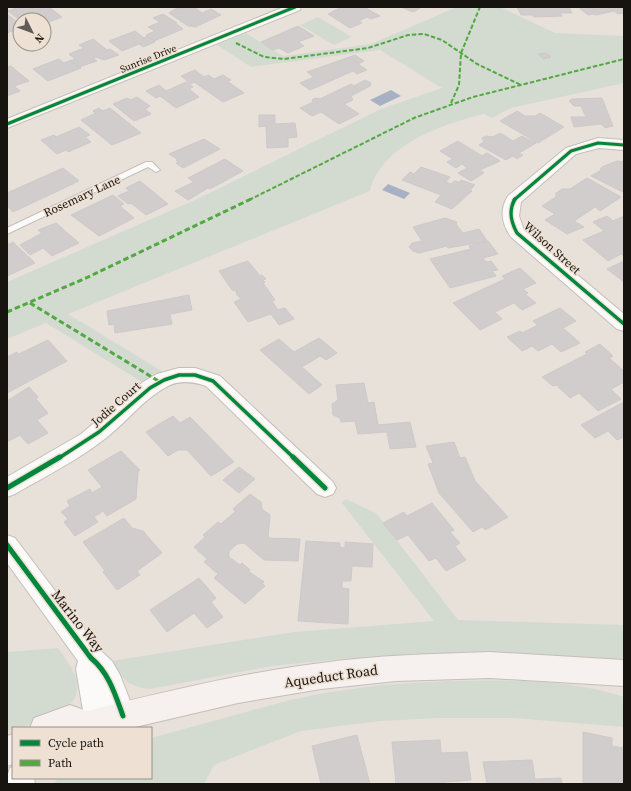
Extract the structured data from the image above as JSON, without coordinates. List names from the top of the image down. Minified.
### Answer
{"streets":{"main road":["Aqueduct Road"],"street":["Sunrise Drive","Wilson Street","Jodie Court","Marino Way"],"lane":["Rosemary Lane"]},"crossings":[["Marino Way","Aqueduct Road"]],"legend":["Cycle path","Path"],"north":"bottom right"}
